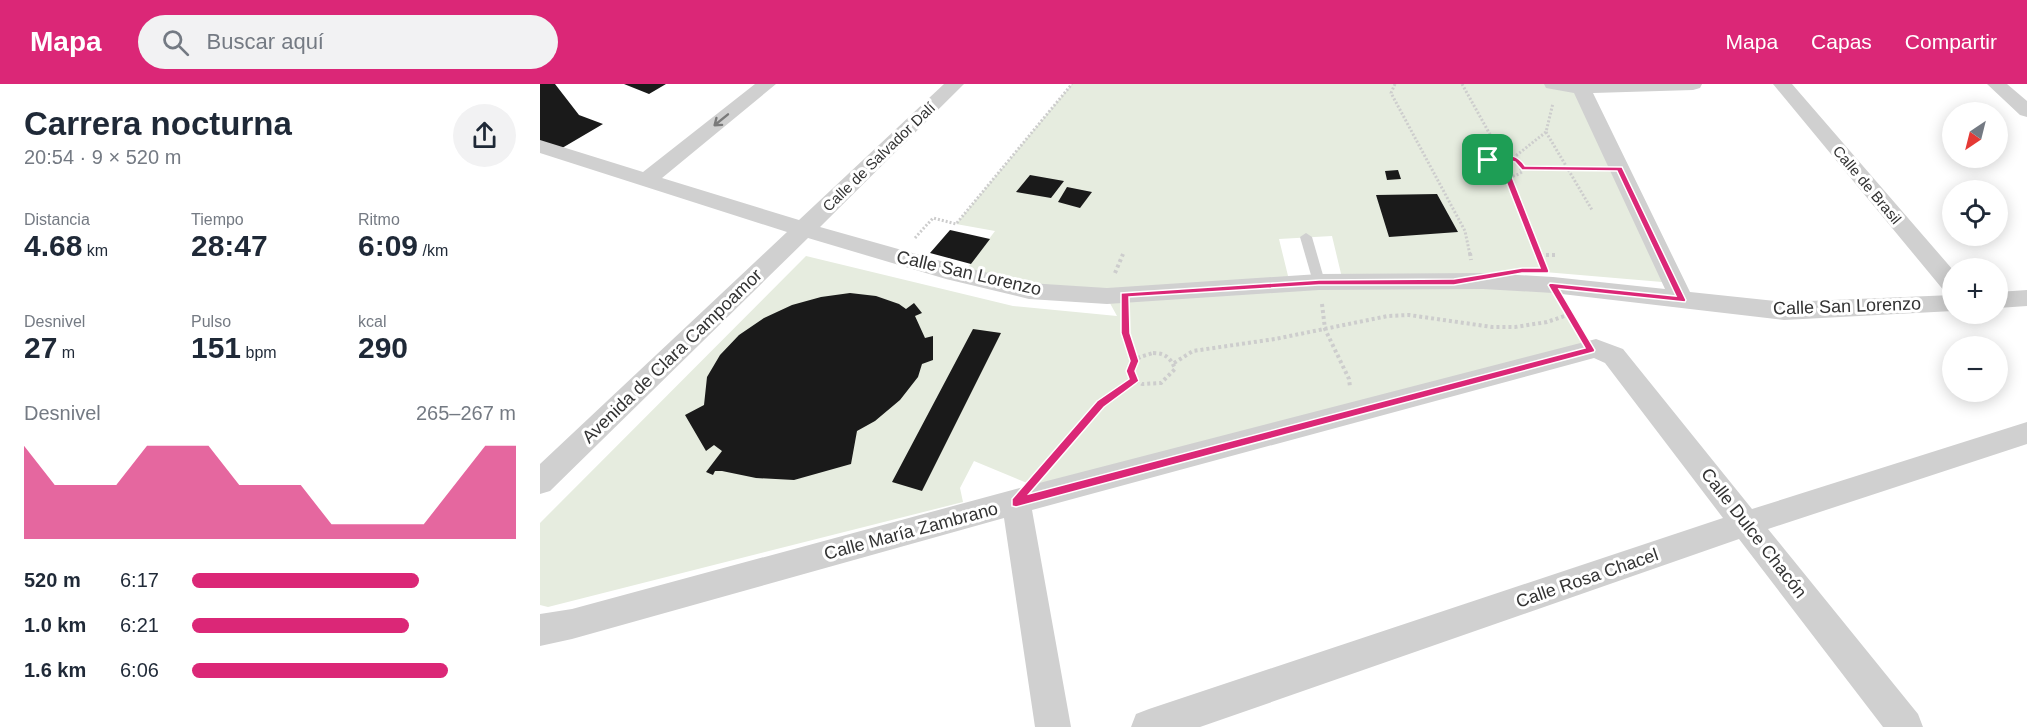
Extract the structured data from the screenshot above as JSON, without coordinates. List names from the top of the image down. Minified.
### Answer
{"streets":{"street":["Calle de Salvador Dalí","Calle de Brasil","Calle San Lorenzo","Avenida de Clara Campoamor","Calle María Zambrano","Calle Dulce Chacón","Calle Rosa Chacel"]},"crossings":[["Calle de Salvador Dalí","Calle San Lorenzo"],["Calle de Salvador Dalí","Avenida de Clara Campoamor"],["Calle San Lorenzo","Avenida de Clara Campoamor"],["Calle María Zambrano","Calle Dulce Chacón"],["Calle Dulce Chacón","Calle Rosa Chacel"]],"north":"bottom left","page":{"header":"Mapa","search":"Buscar aquí","nav":["Mapa","Capas","Compartir"],"heading":["Carrera nocturna","20:54 · 9 × 520 m"],"map_buttons":["+","−"],"stats":[["Distancia","4.68 km"],["Tiempo","28:47"],["Ritmo","6:09 /km"],["Desnivel","27 m"],["Pulso","151 bpm"],["kcal","290"]],"chart":["Desnivel","265–267 m"],"list":[{"name":"520 m","note":"6:17"},{"name":"1.0 km","note":"6:21"},{"name":"1.6 km","note":"6:06"}]}}
